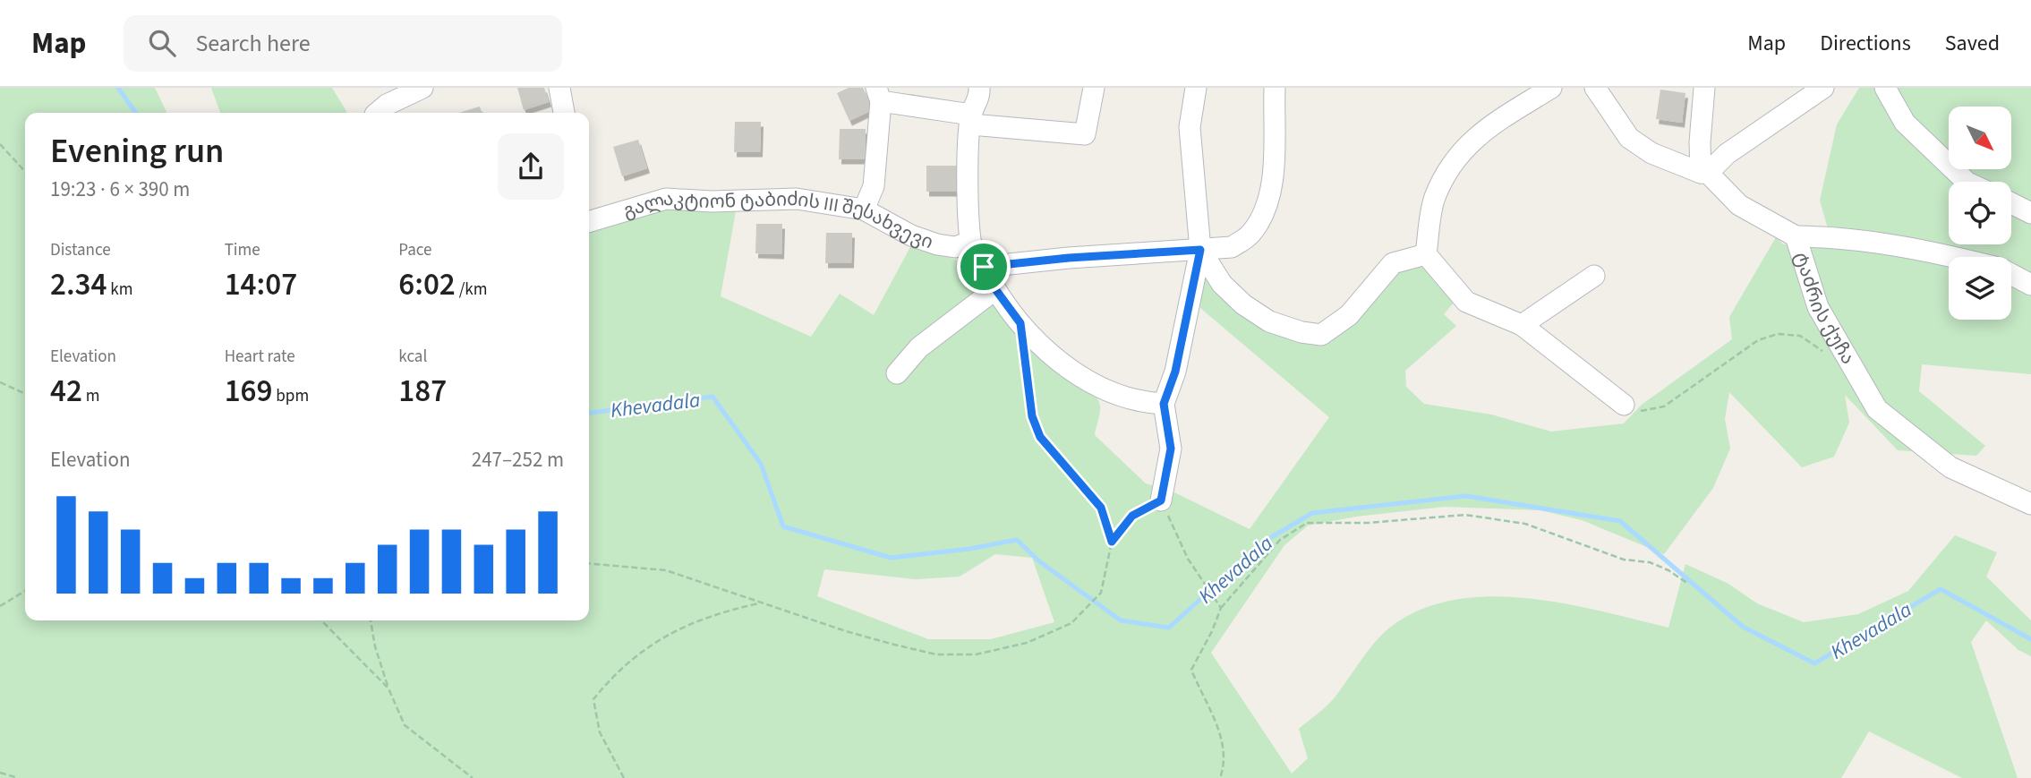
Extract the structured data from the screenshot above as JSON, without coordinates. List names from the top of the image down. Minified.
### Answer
{"streets":{"street":["გალაკტიონ ტაბიძის III შესახვევი","ტაძრის ქუჩა"]},"water":["Khevadala"],"north":"bottom right","page":{"header":"Map","search":"Search here","nav":["Map","Directions","Saved"],"heading":["Evening run","19:23 · 6 × 390 m"],"stats":[["Distance","2.34 km"],["Time","14:07"],["Pace","6:02 /km"],["Elevation","42 m"],["Heart rate","169 bpm"],["kcal","187"]],"chart":["Elevation","247–252 m"]}}
